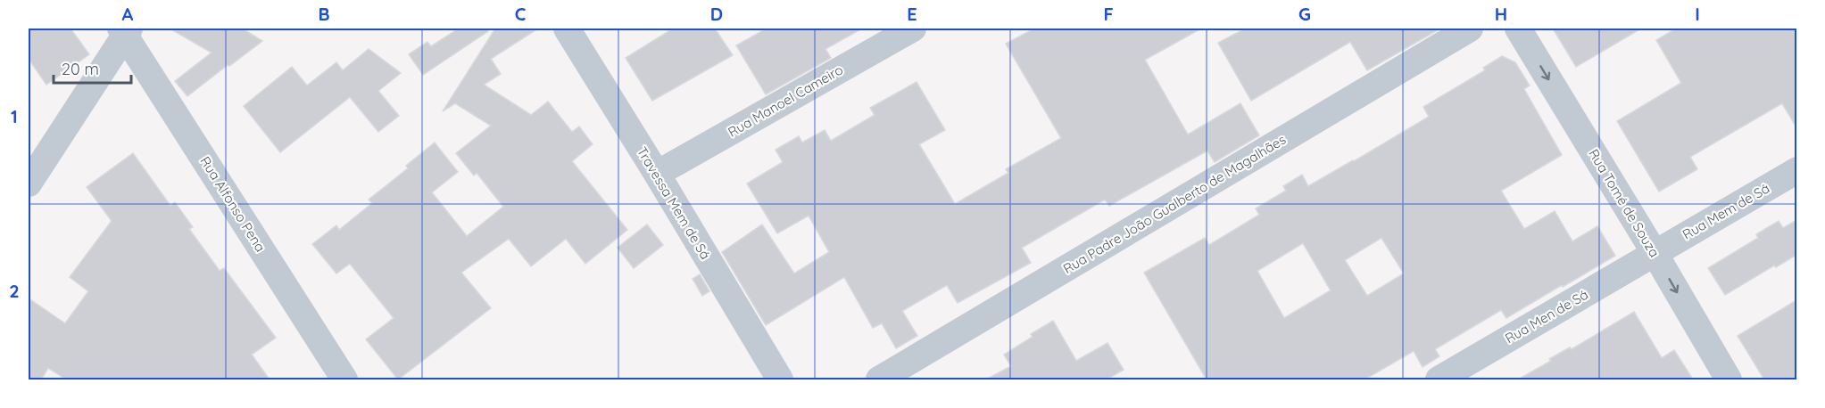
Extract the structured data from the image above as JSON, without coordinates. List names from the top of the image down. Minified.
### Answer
{"streets":{"street":["Rua Manoel Cameiro","Travessa Mem de Sá","Rua Tomé de Souza","Rua Alfonso Pena","Rua Padre João Gualberto de Magalhães","Rua Mem de Sá","Rua Men de Sá"]},"crossings":[["Rua Manoel Cameiro","Travessa Mem de Sá"],["Rua Tomé de Souza","Rua Mem de Sá"],["Rua Tomé de Souza","Rua Men de Sá"],["Rua Mem de Sá","Rua Men de Sá"]],"one_way":["Rua Tomé de Souza"],"scale_bar":"20 m","grid":{"columns":["A","B","C","D","E","F","G","H","I"],"rows":["1","2"]}}
